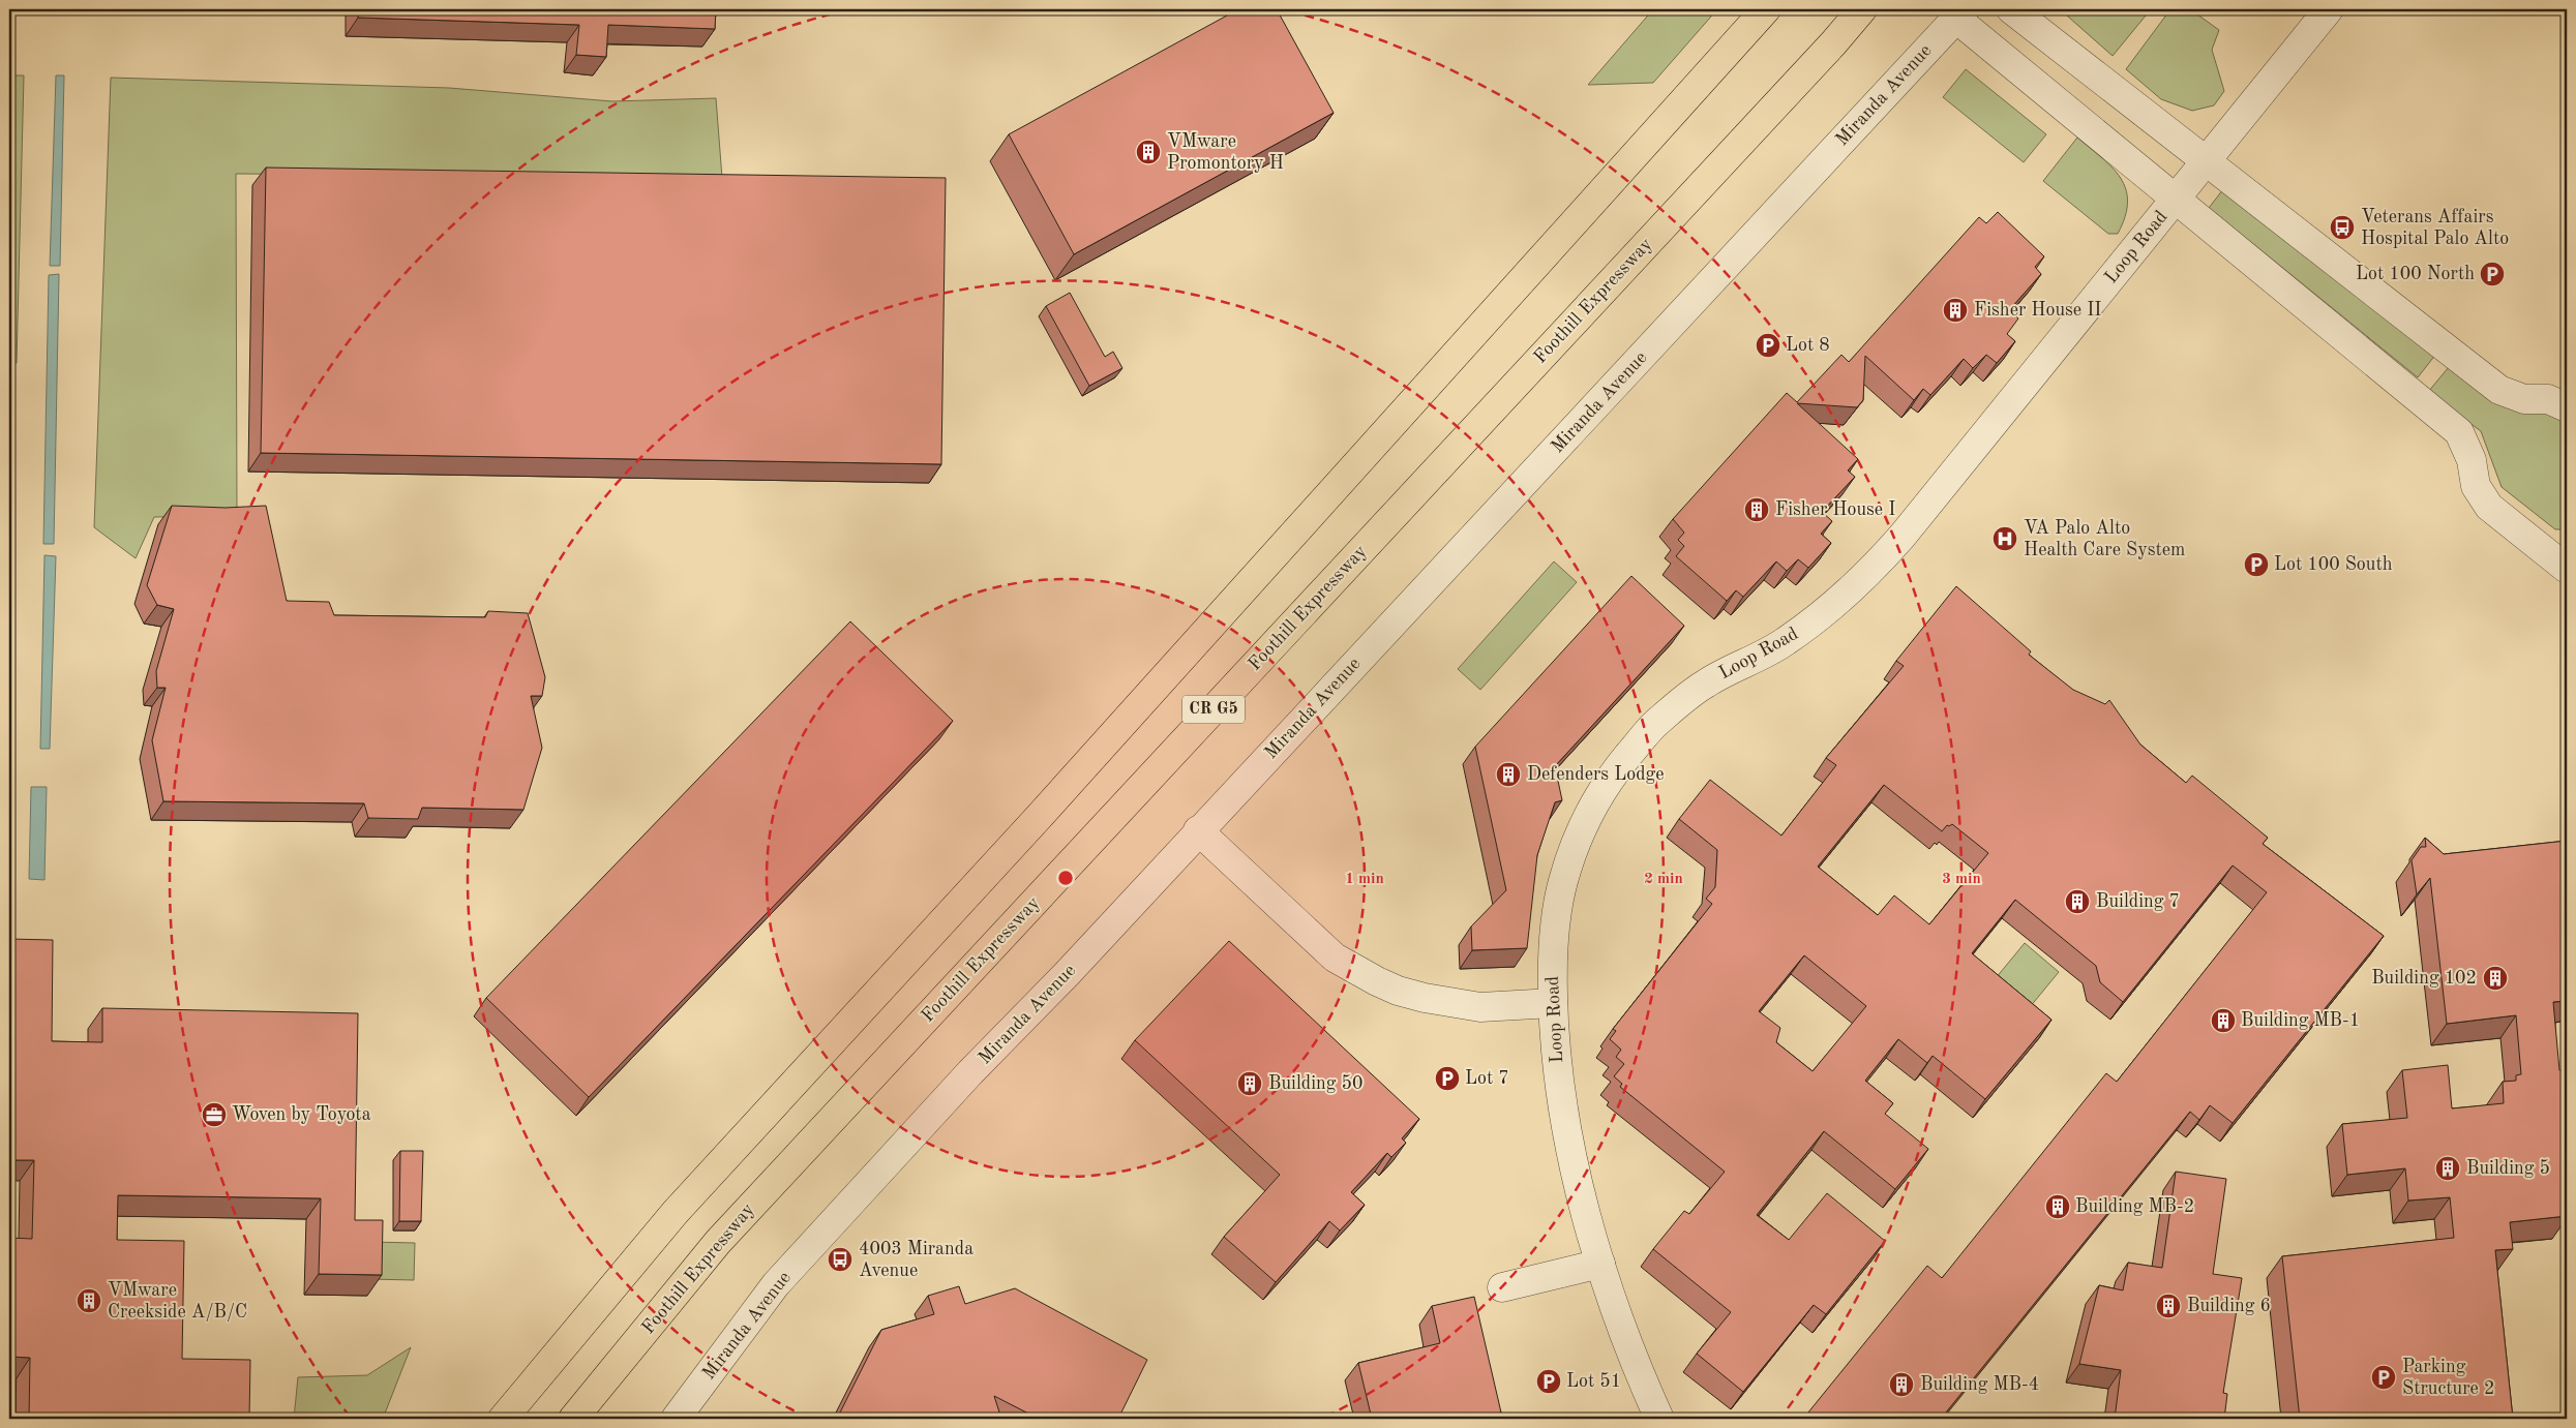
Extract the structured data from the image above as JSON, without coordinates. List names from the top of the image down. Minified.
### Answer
{"streets":{"highway":["Foothill Expressway","CR G5"],"street":["Miranda Avenue","Loop Road"]},"places":{"building":["VMware Promontory H","Fisher House II","Fisher House I","Defenders Lodge","Building 7","Building 102","Building MB-1","Building 50","Building 5","Building MB-2","VMware Creekside A/B/C","Building 6","Building MB-4"],"bus stop":["Veterans Affairs Hospital Palo Alto","4003 Miranda Avenue"],"parking":["Lot 100 North","Lot 8","Lot 100 South","Lot 7","Parking Structure 2","Lot 51"],"hospital":["VA Palo Alto Health Care System"],"office":["Woven by Toyota"]},"rings":["1 min","2 min","3 min"]}
